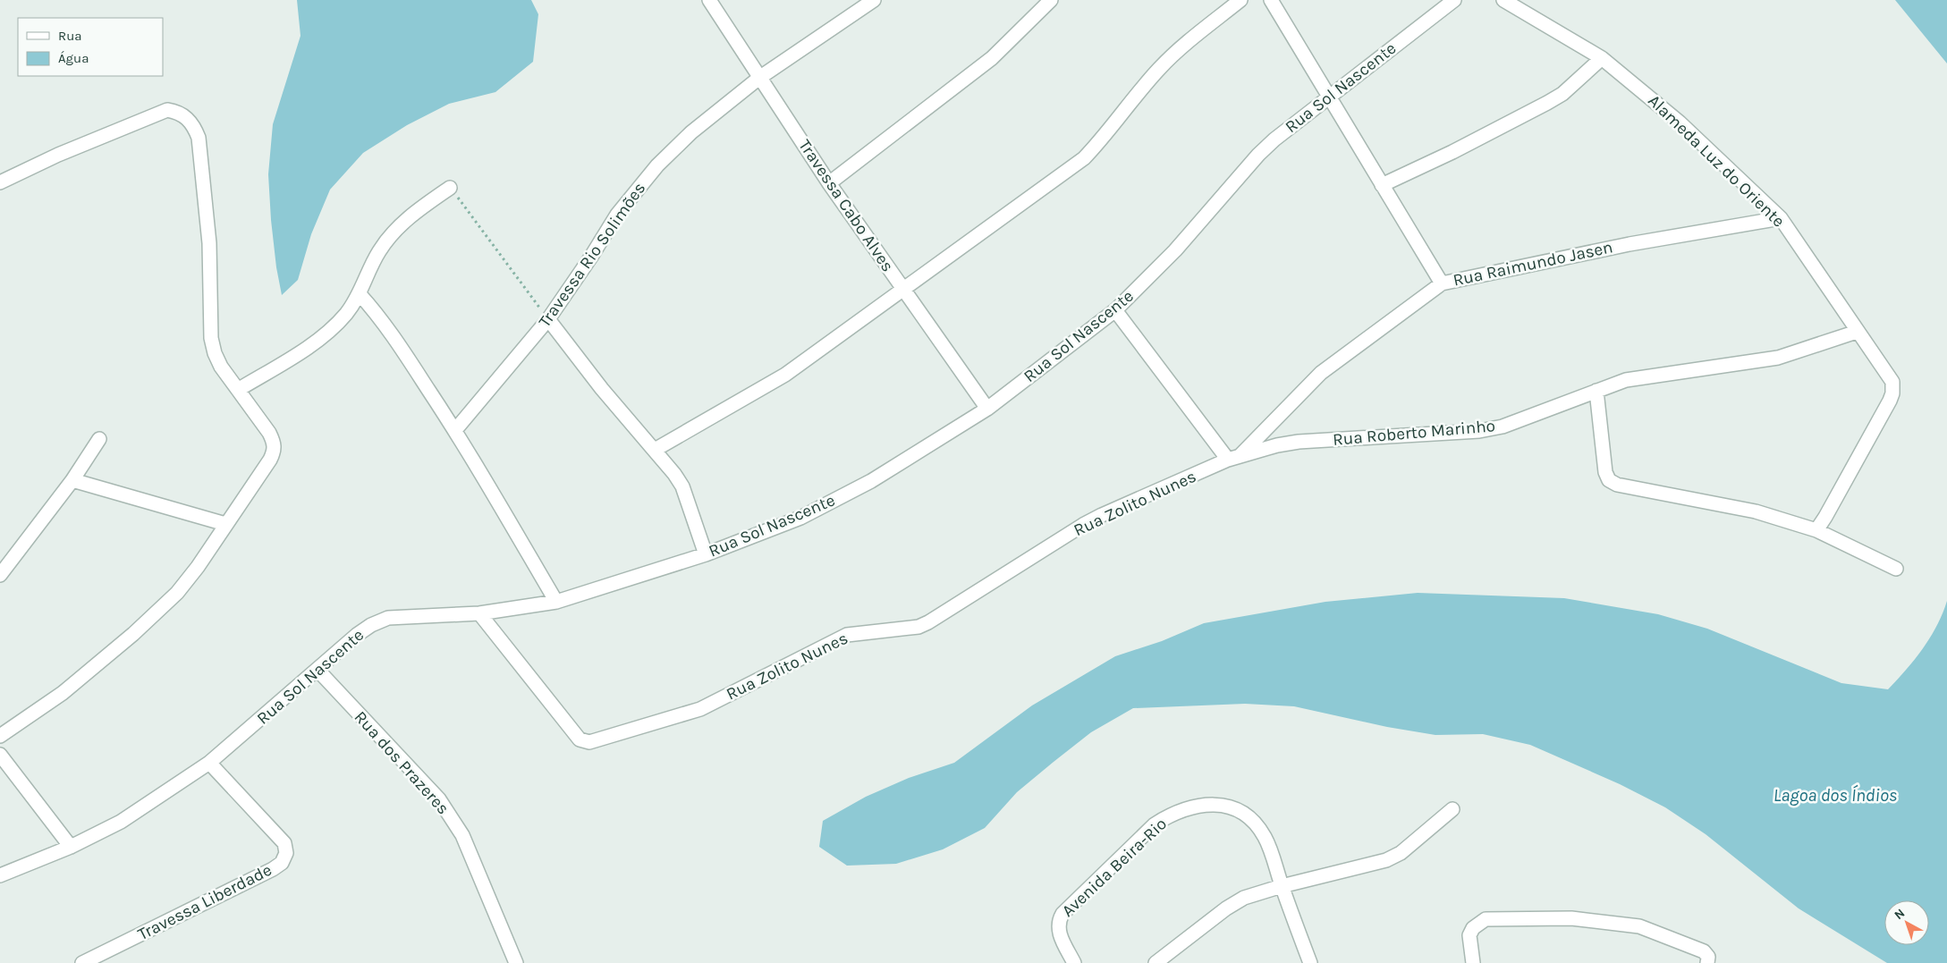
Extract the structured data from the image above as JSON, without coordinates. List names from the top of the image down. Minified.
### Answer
{"streets":{"street":["Rua Sol Nascente","Alameda Luz do Oriente","Travessa Cabo Alves","Travessa Rio Solimões","Rua Raimundo Jasen","Rua Roberto Marinho","Rua Zolito Nunes","Rua dos Prazeres","Avenida Beira-Rio","Travessa Liberdade"]},"crossings":[["Rua Sol Nascente","Travessa Cabo Alves"],["Rua Sol Nascente","Rua Zolito Nunes"],["Rua Sol Nascente","Rua dos Prazeres"],["Rua Sol Nascente","Travessa Liberdade"],["Alameda Luz do Oriente","Rua Raimundo Jasen"],["Alameda Luz do Oriente","Rua Roberto Marinho"],["Travessa Cabo Alves","Travessa Rio Solimões"],["Rua Raimundo Jasen","Rua Roberto Marinho"],["Rua Raimundo Jasen","Rua Zolito Nunes"],["Rua Roberto Marinho","Rua Zolito Nunes"]],"water":["Lagoa dos Índios"],"legend":["Rua","Água"],"north":"top left"}
